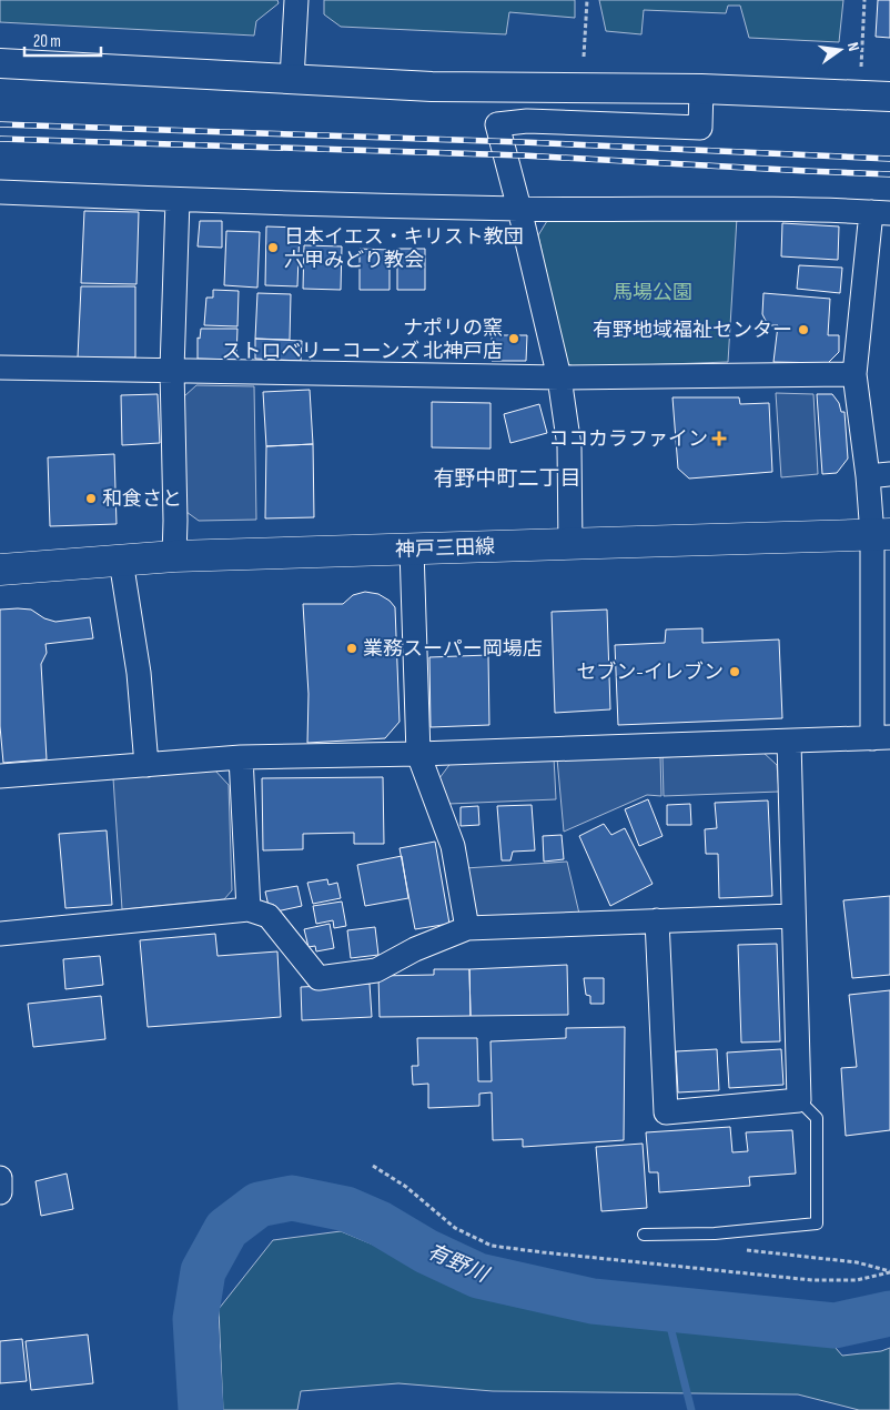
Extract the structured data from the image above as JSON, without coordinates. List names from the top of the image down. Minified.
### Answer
{"streets":{"main road":["神戸三田線"]},"districts":["有野中町二丁目"],"water":["有野川"],"parks":["馬場公園"],"places":{"other":["日本イエス・キリスト教団 六甲みどり教会","有野地域福祉センター","ナポリの窯 ストロベリーコーンズ 北神戸店","和食さと","業務スーパー岡場店","セブン-イレブン"],"health":["ココカラファイン"]},"scale_bar":"20 m","north":"right"}
